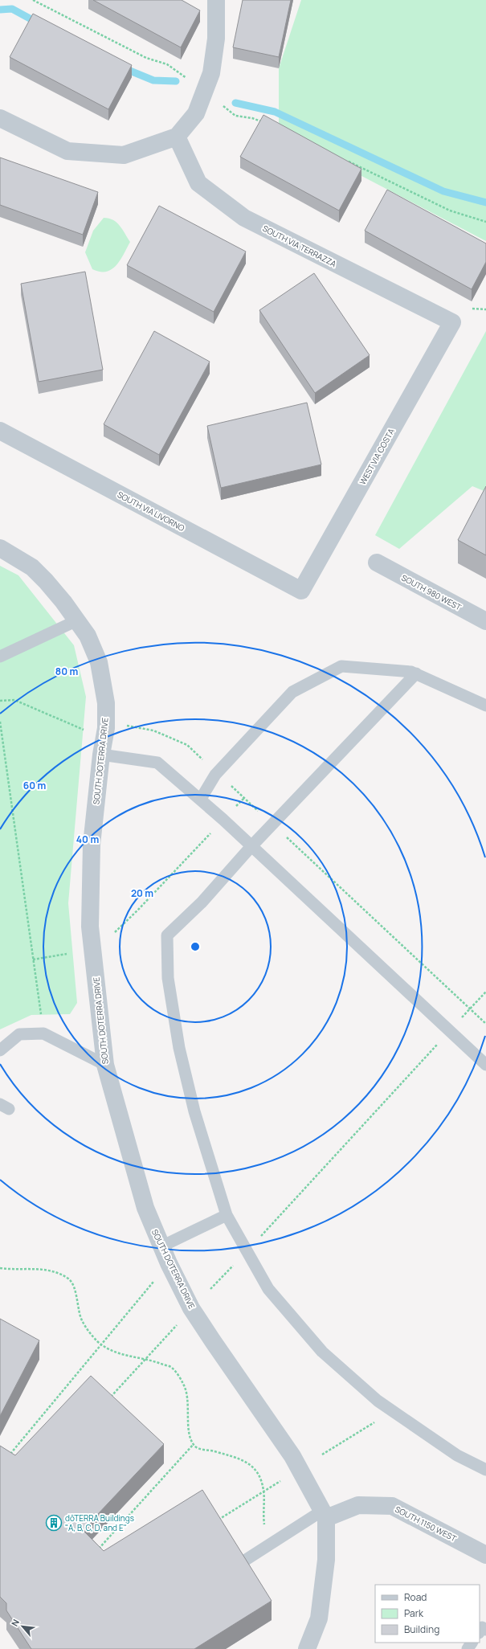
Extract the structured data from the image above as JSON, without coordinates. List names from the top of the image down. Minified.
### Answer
{"streets":{"street":["SOUTH VIA TERRAZZA","WEST VIA COSTA","SOUTH VIA LIVORNO","SOUTH 980 WEST","SOUTH DOTERRA DRIVE","SOUTH 1150 WEST"]},"crossings":[["SOUTH VIA TERRAZZA","WEST VIA COSTA"],["WEST VIA COSTA","SOUTH VIA LIVORNO"],["SOUTH DOTERRA DRIVE","SOUTH 1150 WEST"]],"places":{"building":["dōTERRA Buildings \"A, B, C, D, and E\""]},"legend":["Road","Park","Building"],"north":"top left","rings":["80 m","60 m","40 m","20 m"]}
